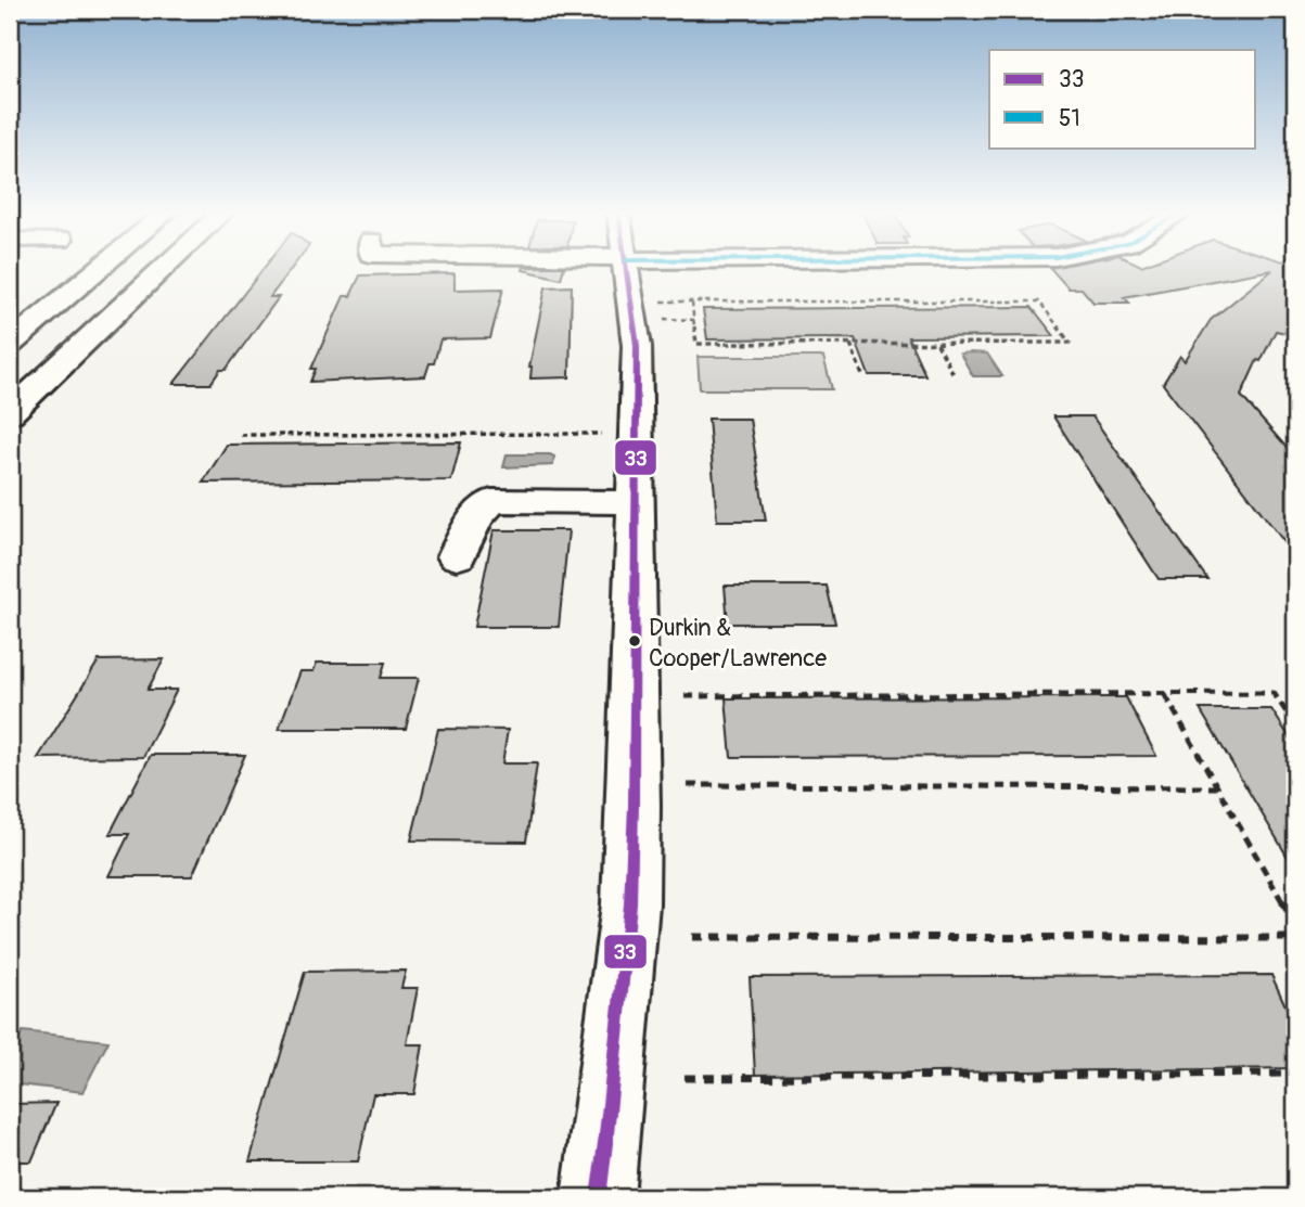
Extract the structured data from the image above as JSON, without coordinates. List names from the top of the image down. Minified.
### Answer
{"places":["Durkin & Cooper/Lawrence"],"lines":["transit line 33"],"legend":["33","51"]}
